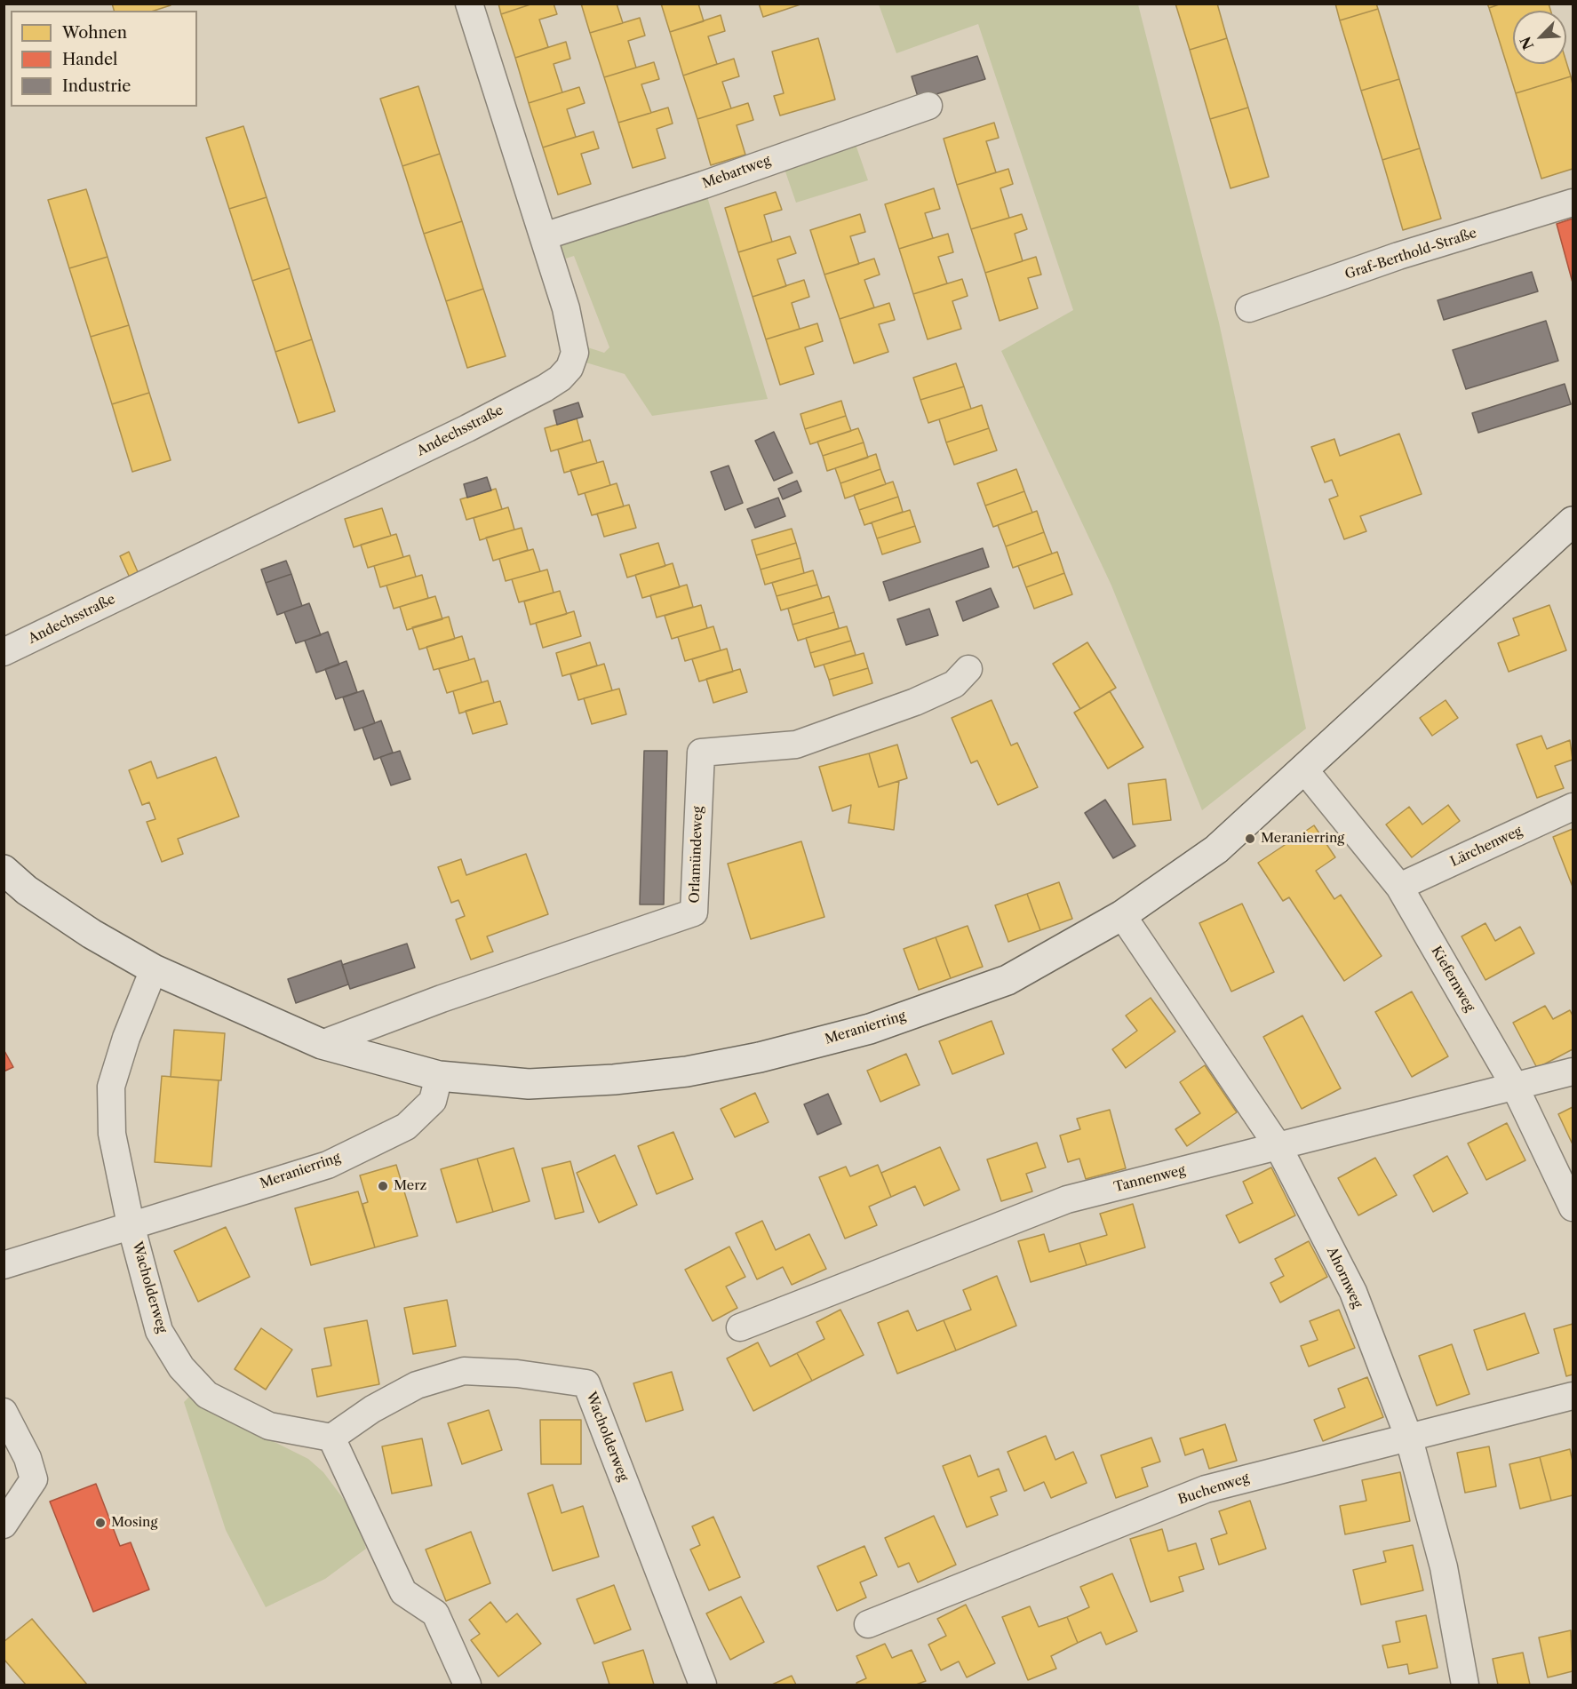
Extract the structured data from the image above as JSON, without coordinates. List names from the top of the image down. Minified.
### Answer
{"streets":{"street":["Mebartweg","Graf-Berthold-Straße","Andechsstraße","Lärchenweg","Orlamündeweg","Kiefernweg","Meranierring","Tannenweg","Ahornweg","Wacholderweg","Buchenweg"]},"crossings":[["Mebartweg","Andechsstraße"],["Lärchenweg","Kiefernweg"],["Orlamündeweg","Meranierring"],["Kiefernweg","Meranierring"],["Kiefernweg","Tannenweg"],["Meranierring","Ahornweg"],["Meranierring","Wacholderweg"],["Tannenweg","Ahornweg"],["Ahornweg","Buchenweg"]],"places":["Meranierring","Merz","Mosing"],"legend":["Wohnen","Handel","Industrie"],"north":"bottom left"}
